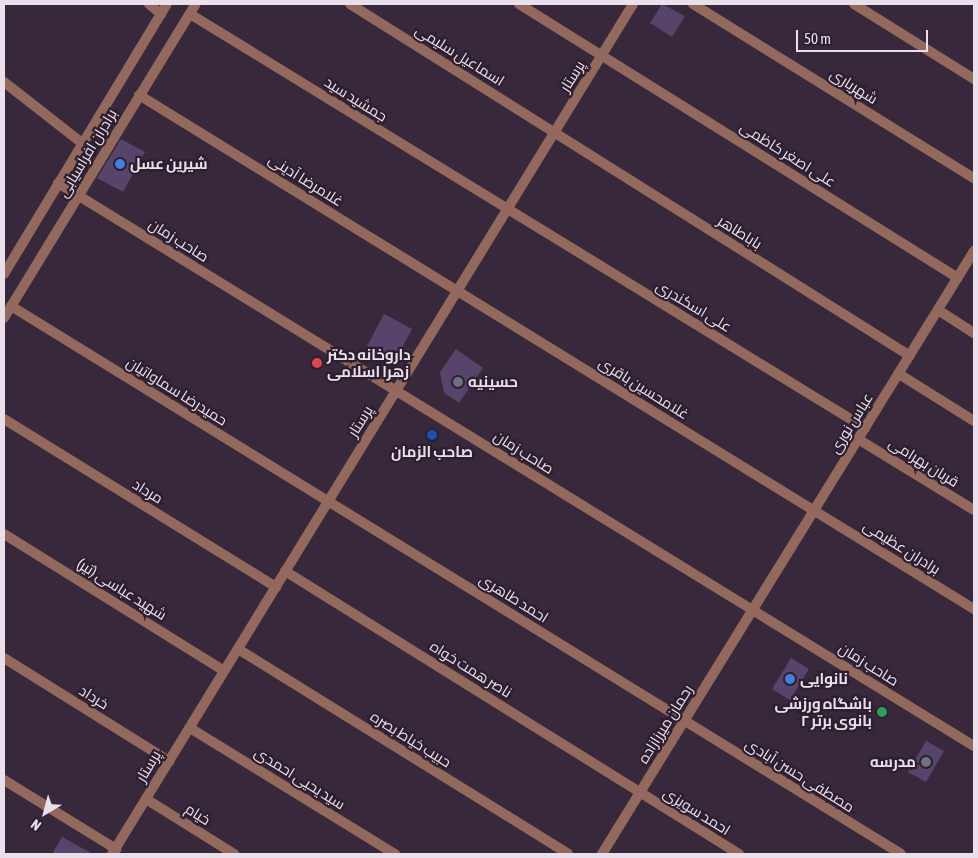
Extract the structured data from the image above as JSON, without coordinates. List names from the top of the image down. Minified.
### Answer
{"streets":{"street":["اسماعیل سلیمی","پرستار","شهریاری","جمشید سید","برادران افراسیابی","علی اصغر کاظمی","غلامرضا آدینی","باباطاهر","صاحب زمان","علی اسکندری","غلامحسین باقری","حمیدرضا سماواتیان","عباس نوری","قربان بهرامی","مرداد","برادران عظیمی","شهید عباسی (تیر)","احمد طاهری","ناصر همت خواه","خرداد","رحمان میرزازاده","حبیب خیاط بصره","مصطفی حسن آبادی","سید یحیی احمدی","احمد سویزی","خیام"]},"crossings":[["اسماعیل سلیمی","پرستار"],["اسماعیل سلیمی","باباطاهر"],["پرستار","جمشید سید"],["پرستار","علی اصغر کاظمی"],["پرستار","غلامرضا آدینی"],["پرستار","باباطاهر"],["پرستار","صاحب زمان"],["پرستار","علی اسکندری"],["پرستار","غلامحسین باقری"],["پرستار","حمیدرضا سماواتیان"],["پرستار","مرداد"],["پرستار","شهید عباسی (تیر)"],["پرستار","احمد طاهری"],["پرستار","ناصر همت خواه"],["پرستار","خرداد"],["پرستار","حبیب خیاط بصره"],["پرستار","سید یحیی احمدی"],["پرستار","خیام"],["جمشید سید","برادران افراسیابی"],["جمشید سید","علی اسکندری"],["برادران افراسیابی","غلامرضا آدینی"],["برادران افراسیابی","صاحب زمان"],["برادران افراسیابی","حمیدرضا سماواتیان"],["علی اصغر کاظمی","عباس نوری"],["غلامرضا آدینی","غلامحسین باقری"],["باباطاهر","عباس نوری"],["صاحب زمان","عباس نوری"],["صاحب زمان","رحمان میرزازاده"],["علی اسکندری","عباس نوری"],["غلامحسین باقری","عباس نوری"],["غلامحسین باقری","برادران عظیمی"],["حمیدرضا سماواتیان","احمد طاهری"],["عباس نوری","قربان بهرامی"],["عباس نوری","برادران عظیمی"],["عباس نوری","رحمان میرزازاده"],["احمد طاهری","رحمان میرزازاده"],["احمد طاهری","مصطفی حسن آبادی"],["ناصر همت خواه","رحمان میرزازاده"],["ناصر همت خواه","احمد سویزی"],["رحمان میرزازاده","مصطفی حسن آبادی"],["رحمان میرزازاده","احمد سویزی"]],"places":["شیرین عسل","داروخانه دکتر زهرا اسلامی","حسینیه","صاحب الزمان","نانوایی","باشگاه ورزشی بانوی برتر ۲","مدرسه"],"scale_bar":"50 m","north":"bottom left"}
